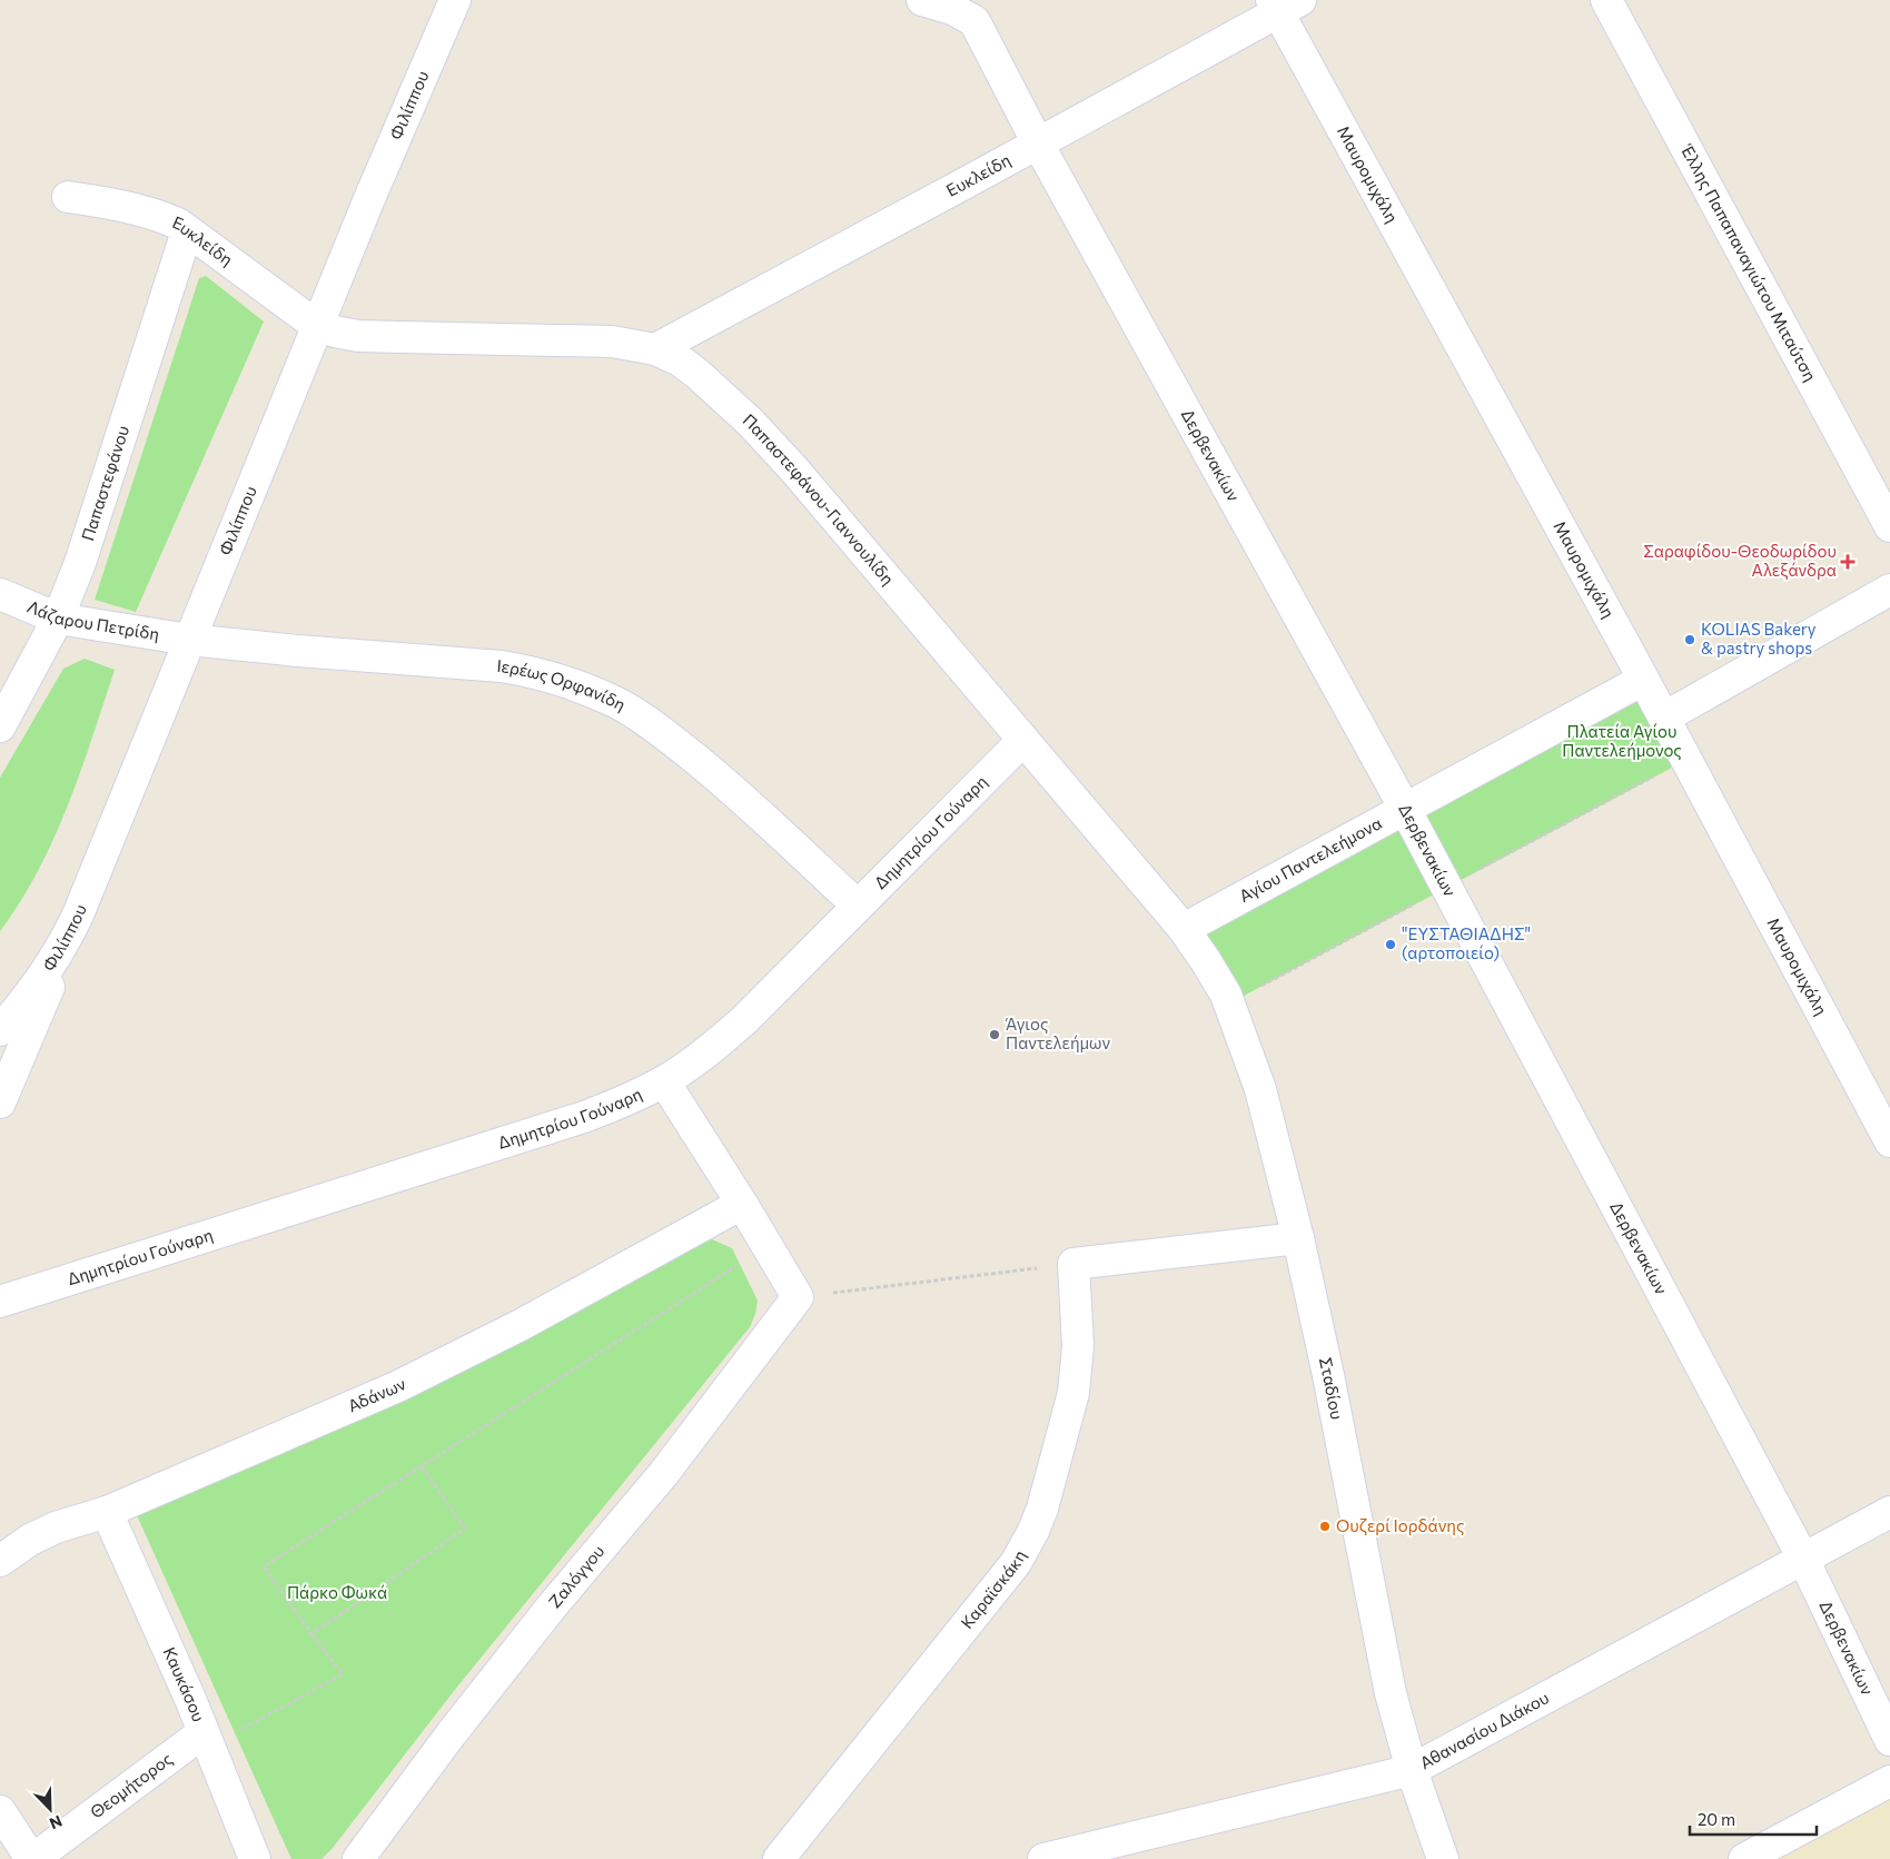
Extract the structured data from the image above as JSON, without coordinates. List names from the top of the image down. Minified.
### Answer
{"streets":{"street":["Φιλίππου","Μαυρομιχάλη","Ευκλείδη","Έλλης Παπαπαναγιώτου Μιταύτση","Δερβενακίων","Παπαστεφάνου","Παπαστεφάνου-Γιαννουλίδη","Λάζαρου Πετρίδη","Ιερέως Ορφανίδη","Δημητρίου Γούναρη","Αγίου Παντελεήμονα","Σταδίου","Αδάνων","Ζαλόγγου","Καραϊσκάκη","Καυκάσου","Αθανασίου Διάκου","Θεομήτορος"]},"crossings":[["Φιλίππου","Ευκλείδη"],["Φιλίππου","Παπαστεφάνου-Γιαννουλίδη"],["Φιλίππου","Λάζαρου Πετρίδη"],["Φιλίππου","Ιερέως Ορφανίδη"],["Μαυρομιχάλη","Ευκλείδη"],["Μαυρομιχάλη","Αγίου Παντελεήμονα"],["Ευκλείδη","Δερβενακίων"],["Ευκλείδη","Παπαστεφάνου"],["Ευκλείδη","Παπαστεφάνου-Γιαννουλίδη"],["Δερβενακίων","Αγίου Παντελεήμονα"],["Δερβενακίων","Αθανασίου Διάκου"],["Παπαστεφάνου","Λάζαρου Πετρίδη"],["Παπαστεφάνου-Γιαννουλίδη","Δημητρίου Γούναρη"],["Παπαστεφάνου-Γιαννουλίδη","Αγίου Παντελεήμονα"],["Παπαστεφάνου-Γιαννουλίδη","Σταδίου"],["Λάζαρου Πετρίδη","Ιερέως Ορφανίδη"],["Ιερέως Ορφανίδη","Δημητρίου Γούναρη"],["Αγίου Παντελεήμονα","Σταδίου"],["Σταδίου","Αθανασίου Διάκου"],["Αδάνων","Καυκάσου"],["Καυκάσου","Θεομήτορος"]],"parks":["Πλατεία Αγίου Παντελεήμονος","Πάρκο Φωκά"],"places":{"health":["Σαραφίδου-Θεοδωρίδου Αλεξάνδρα"],"other":["KOLIAS Bakery & pastry shops","\"ΕΥΣΤΑΘΙΑΔΗΣ\" (αρτοποιείο)","Άγιος Παντελεήμων","Ουζερί Ιορδάνης"]},"scale_bar":"20 m","north":"bottom right"}
